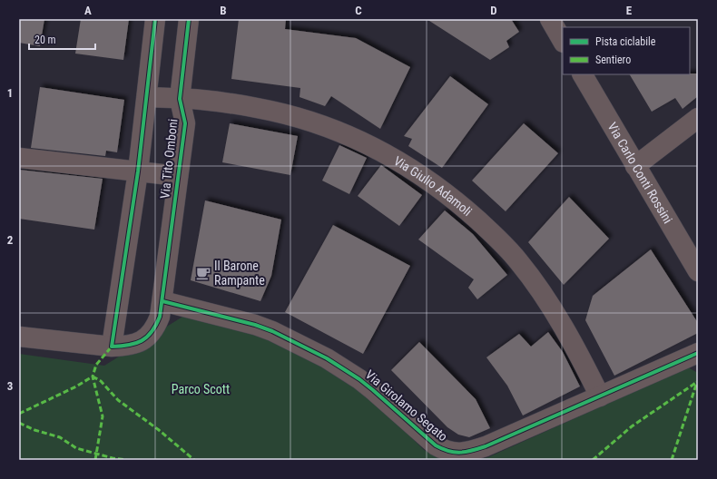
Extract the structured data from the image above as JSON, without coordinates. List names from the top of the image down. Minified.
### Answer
{"streets":{"street":["Via Tito Omboni","Via Carlo Conti Rossini","Via Giulio Adamoli","Via Girolamo Segato"]},"crossings":[["Via Tito Omboni","Via Giulio Adamoli"],["Via Tito Omboni","Via Girolamo Segato"],["Via Giulio Adamoli","Via Girolamo Segato"]],"parks":["Parco Scott"],"places":{"cafe":["Il Barone Rampante"]},"legend":["Pista ciclabile","Sentiero"],"scale_bar":"20 m","grid":{"columns":["A","B","C","D","E"],"rows":["1","2","3"]}}
